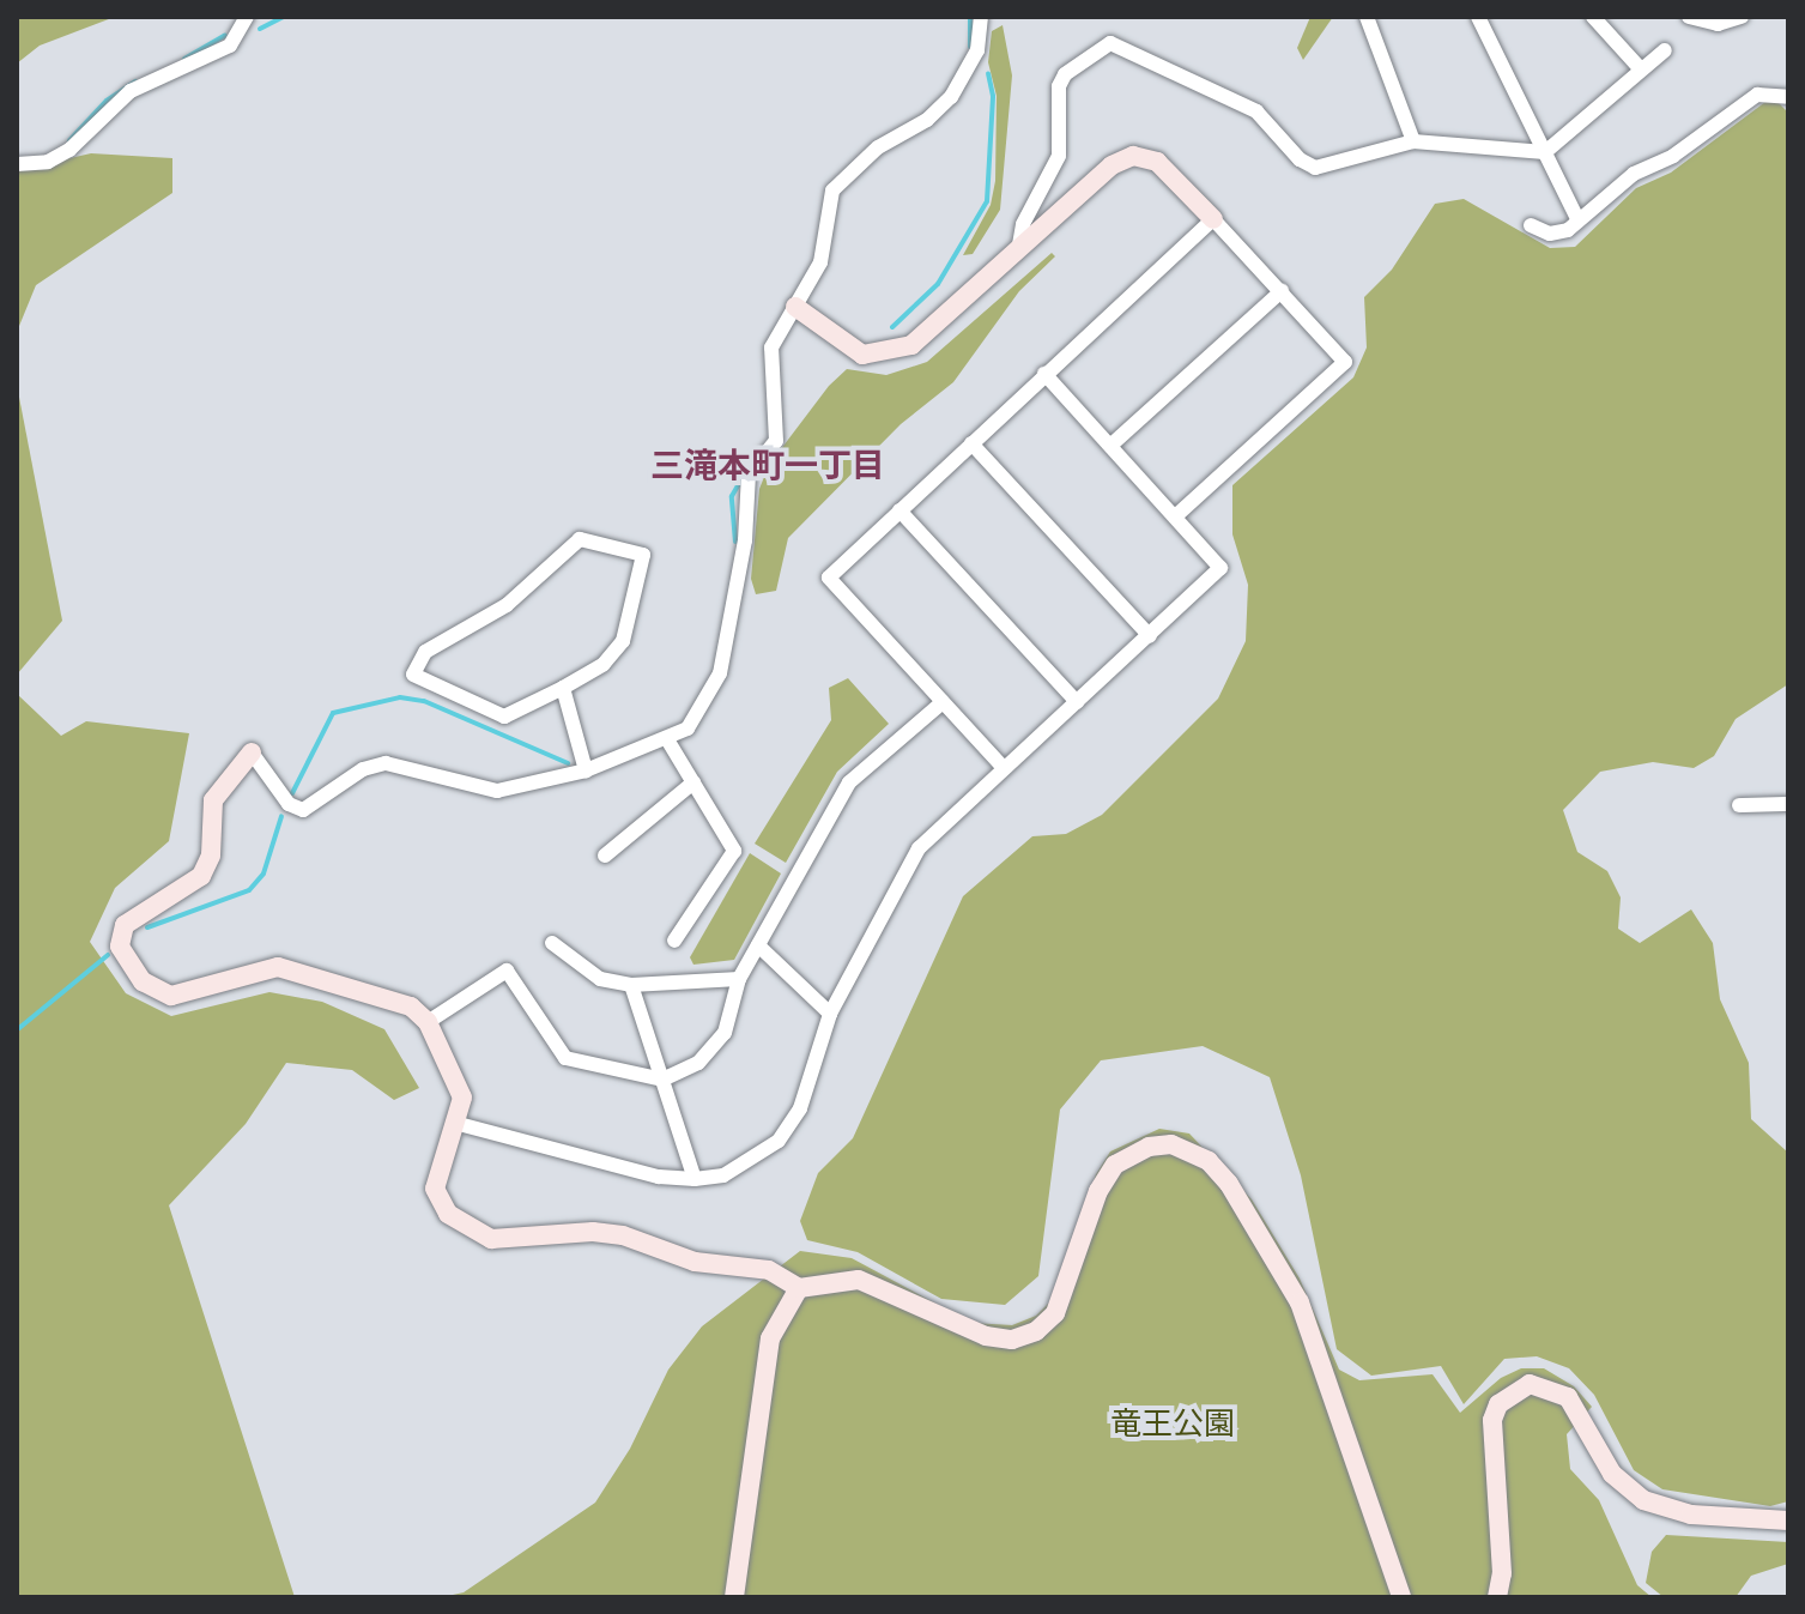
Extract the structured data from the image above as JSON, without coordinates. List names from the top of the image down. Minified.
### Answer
{"districts":["三滝本町一丁目"],"parks":["竜王公園"]}
